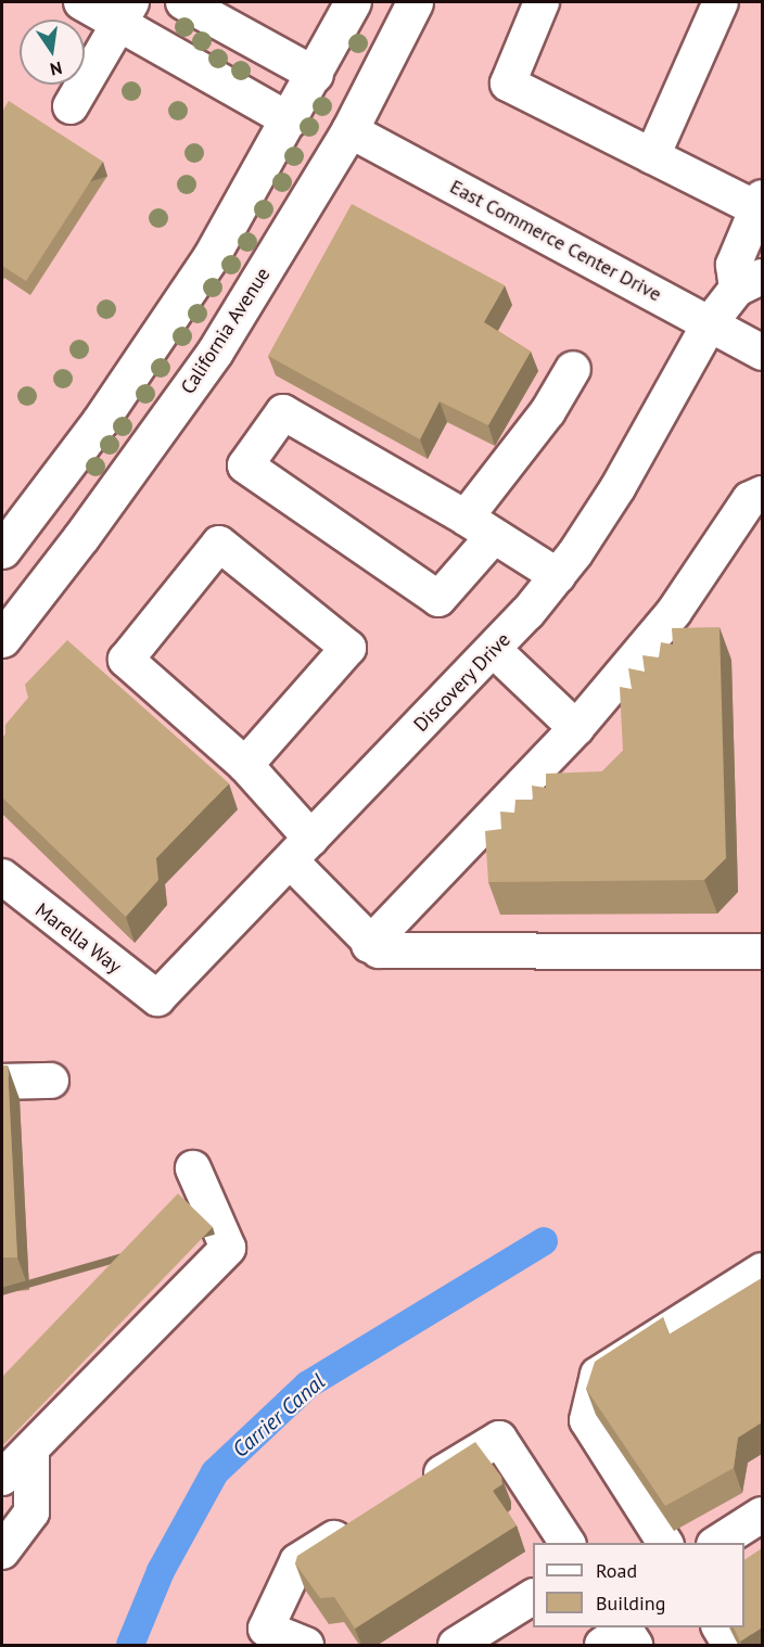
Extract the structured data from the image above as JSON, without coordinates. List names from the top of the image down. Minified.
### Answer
{"streets":{"main road":["California Avenue"],"street":["East Commerce Center Drive","Discovery Drive","Marella Way"]},"crossings":[["East Commerce Center Drive","California Avenue"],["East Commerce Center Drive","Discovery Drive"],["Discovery Drive","Marella Way"]],"water":["Carrier Canal"],"legend":["Road","Building"],"north":"bottom"}
